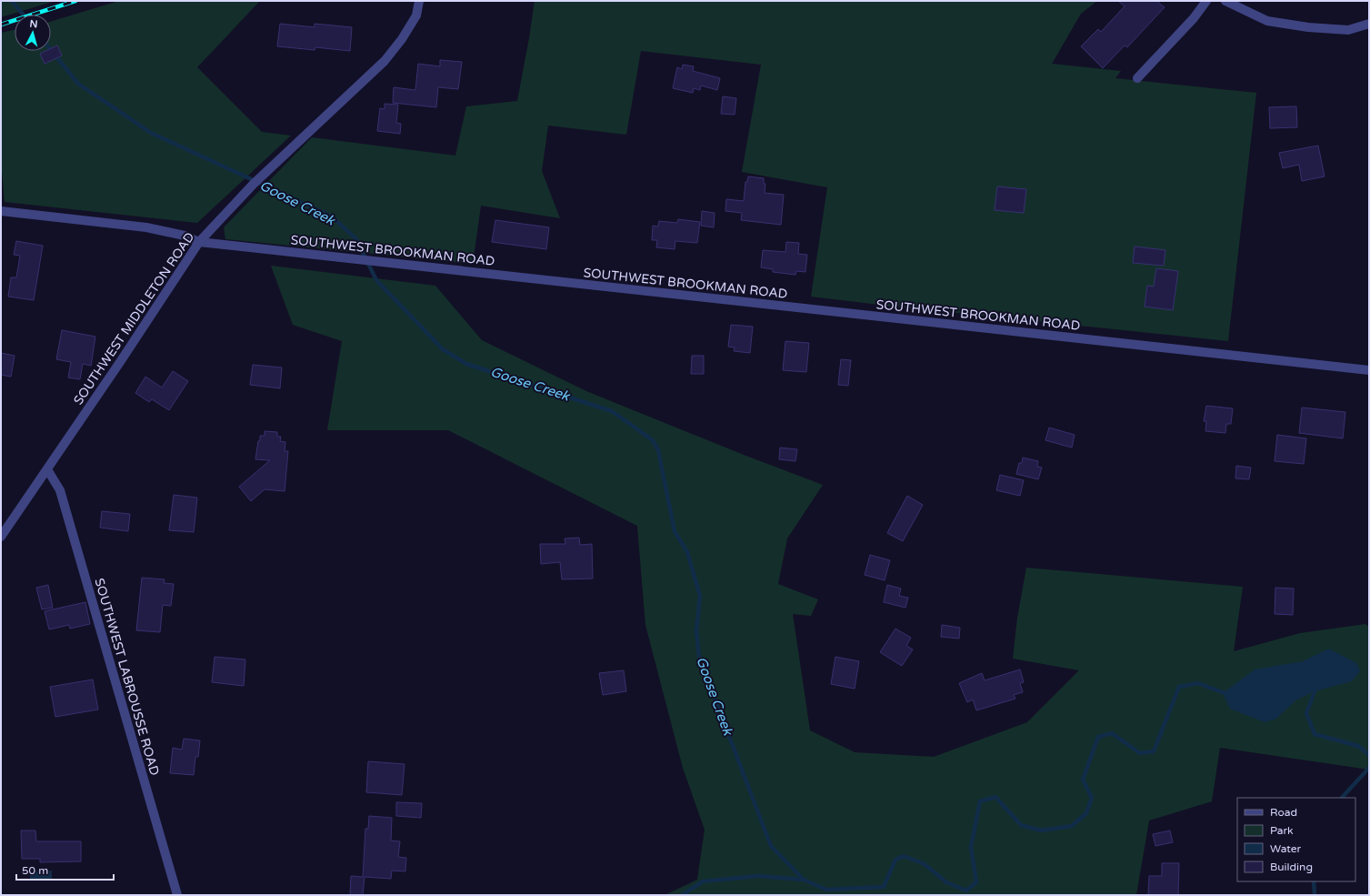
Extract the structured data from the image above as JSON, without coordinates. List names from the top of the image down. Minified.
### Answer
{"streets":{"street":["SOUTHWEST BROOKMAN ROAD","SOUTHWEST MIDDLETON ROAD","SOUTHWEST LABROUSSE ROAD"]},"crossings":[["SOUTHWEST BROOKMAN ROAD","SOUTHWEST MIDDLETON ROAD"],["SOUTHWEST MIDDLETON ROAD","SOUTHWEST LABROUSSE ROAD"]],"water":["Goose Creek"],"legend":["Road","Park","Water","Building"],"scale_bar":"50 m","north":"top"}
